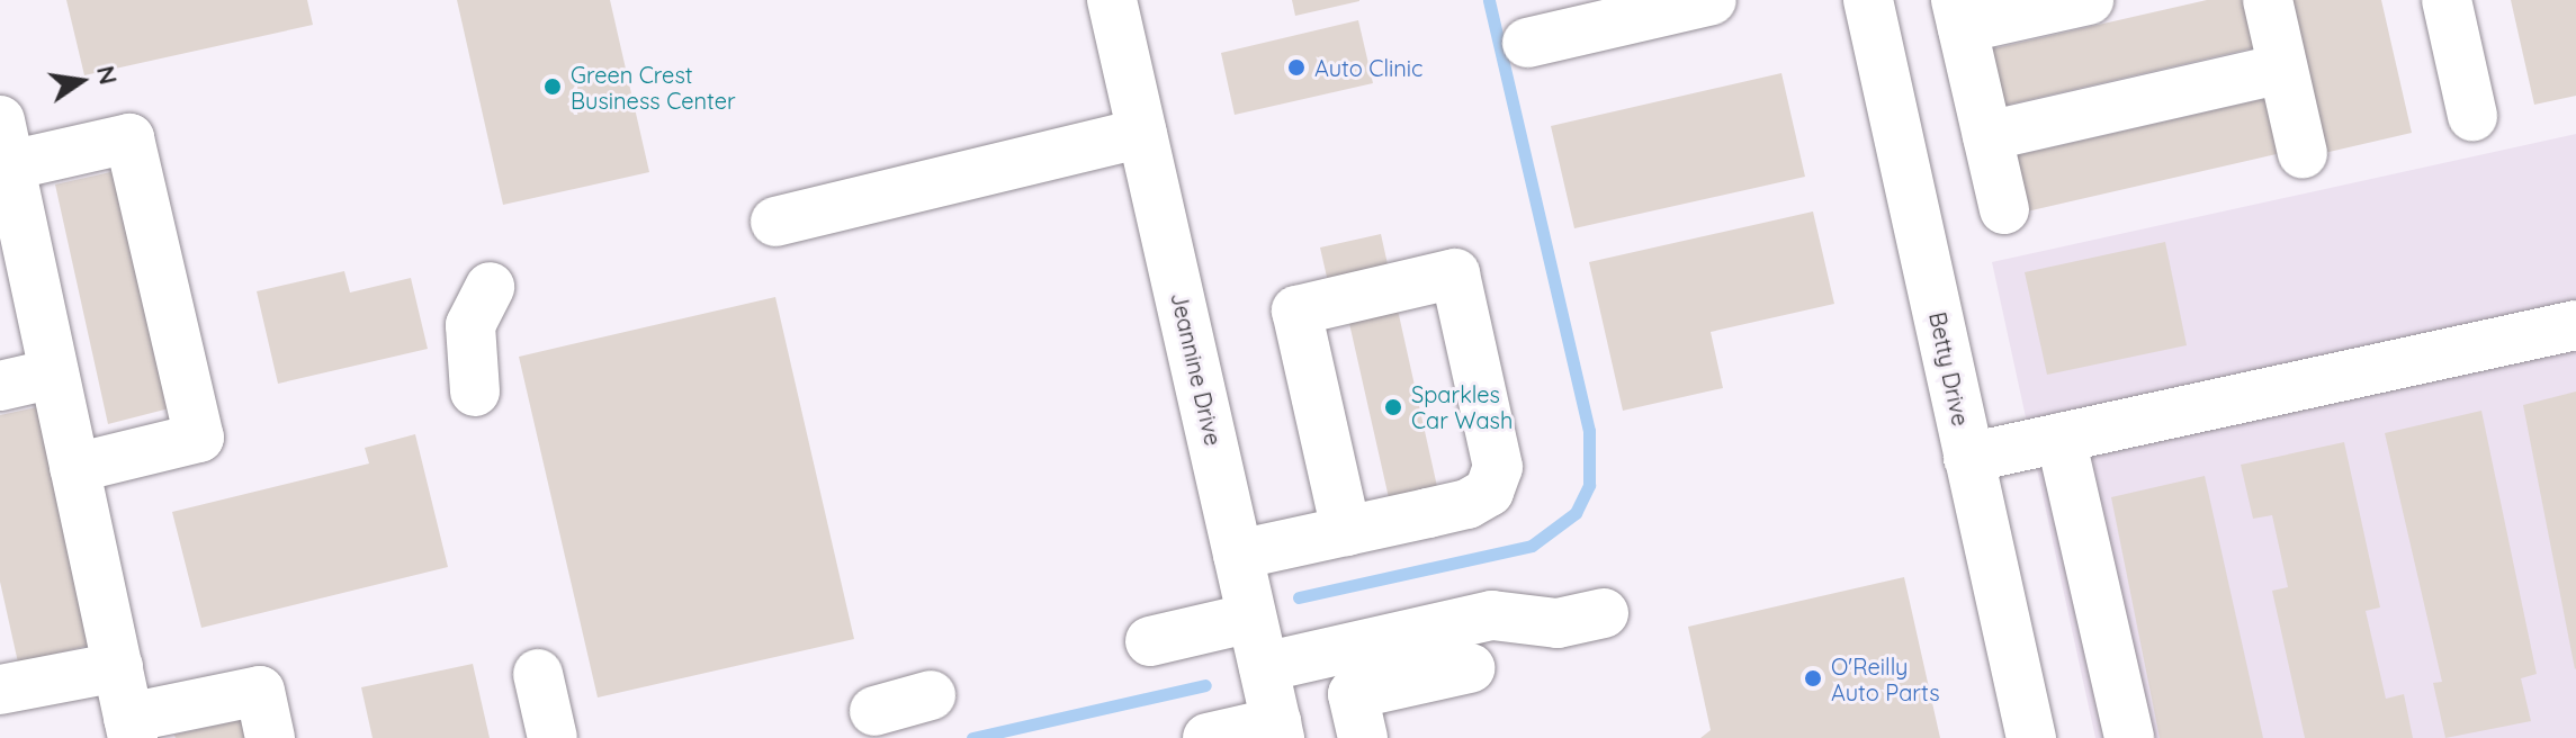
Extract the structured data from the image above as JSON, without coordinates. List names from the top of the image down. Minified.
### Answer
{"streets":{"street":["Jeannine Drive","Betty Drive"]},"places":["Auto Clinic","Green Crest Business Center","Sparkles Car Wash","O'Reilly Auto Parts"],"north":"right"}
